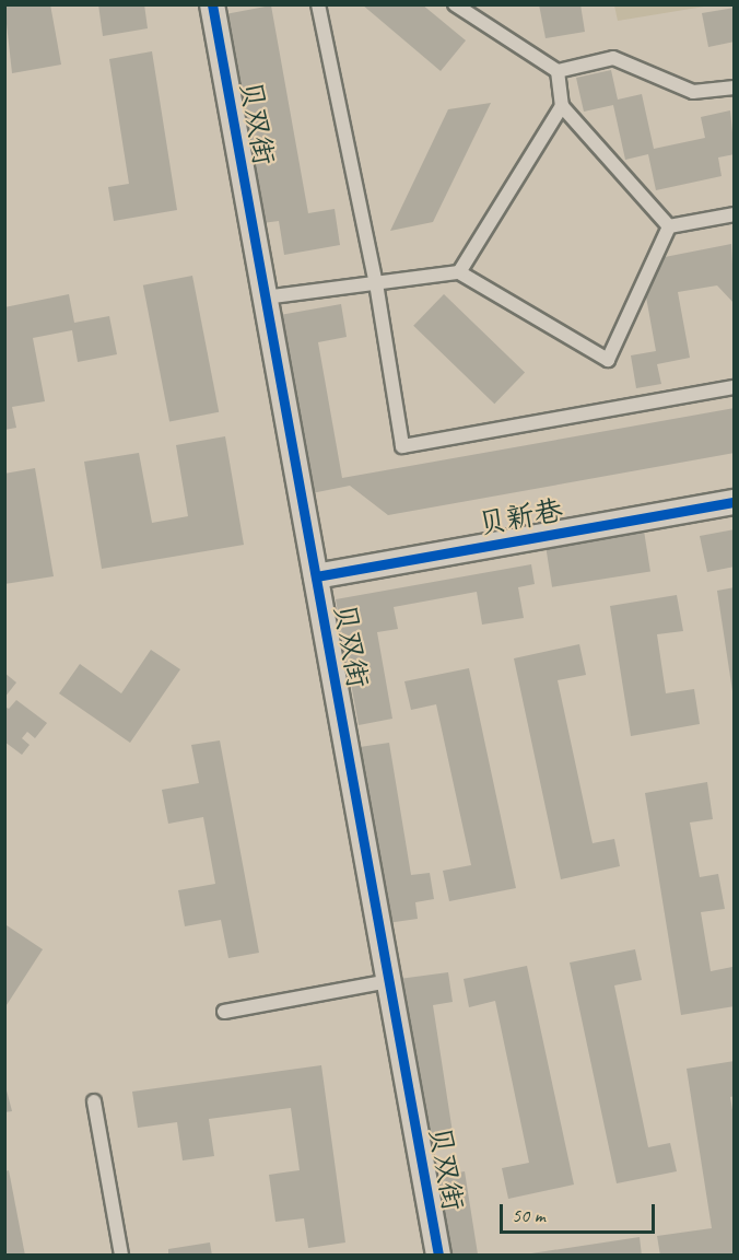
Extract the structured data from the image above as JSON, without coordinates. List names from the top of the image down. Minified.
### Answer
{"streets":{"street":["贝双街","贝新巷"]},"crossings":[["贝双街","贝新巷"]],"scale_bar":"50 m"}
